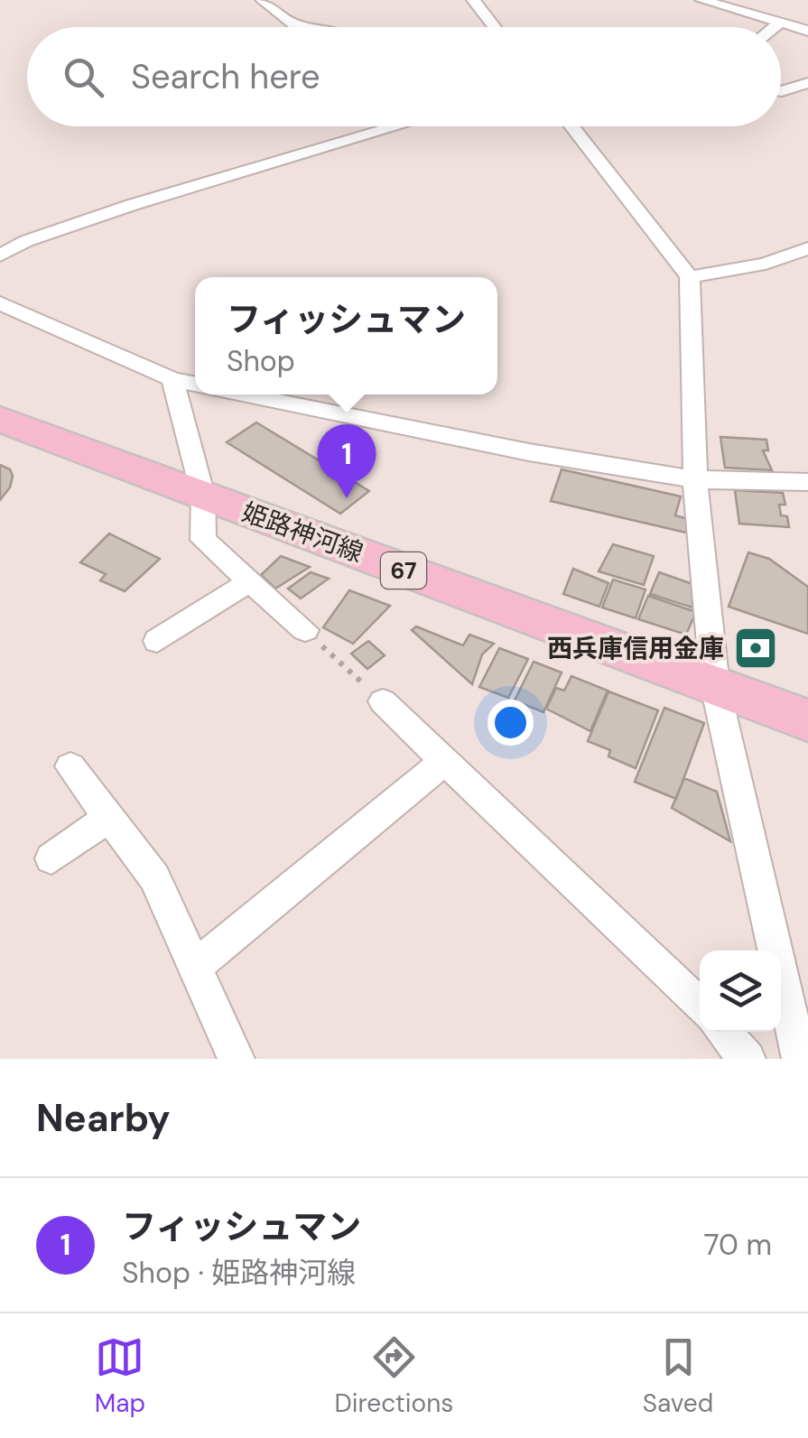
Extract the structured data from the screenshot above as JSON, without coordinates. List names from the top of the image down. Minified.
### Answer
{"streets":{"main road":["姫路神河線","67"]},"places":{"bank":["西兵庫信用金庫"]},"page":{"search":"Search here","popup":["フィッシュマン","Shop"],"pins":"1","heading":"Nearby","list":[{"mark":"1","name":"フィッシュマン","note":"Shop · 姫路神河線","value":"70 m"}],"nav":["Map","Directions","Saved"]}}
